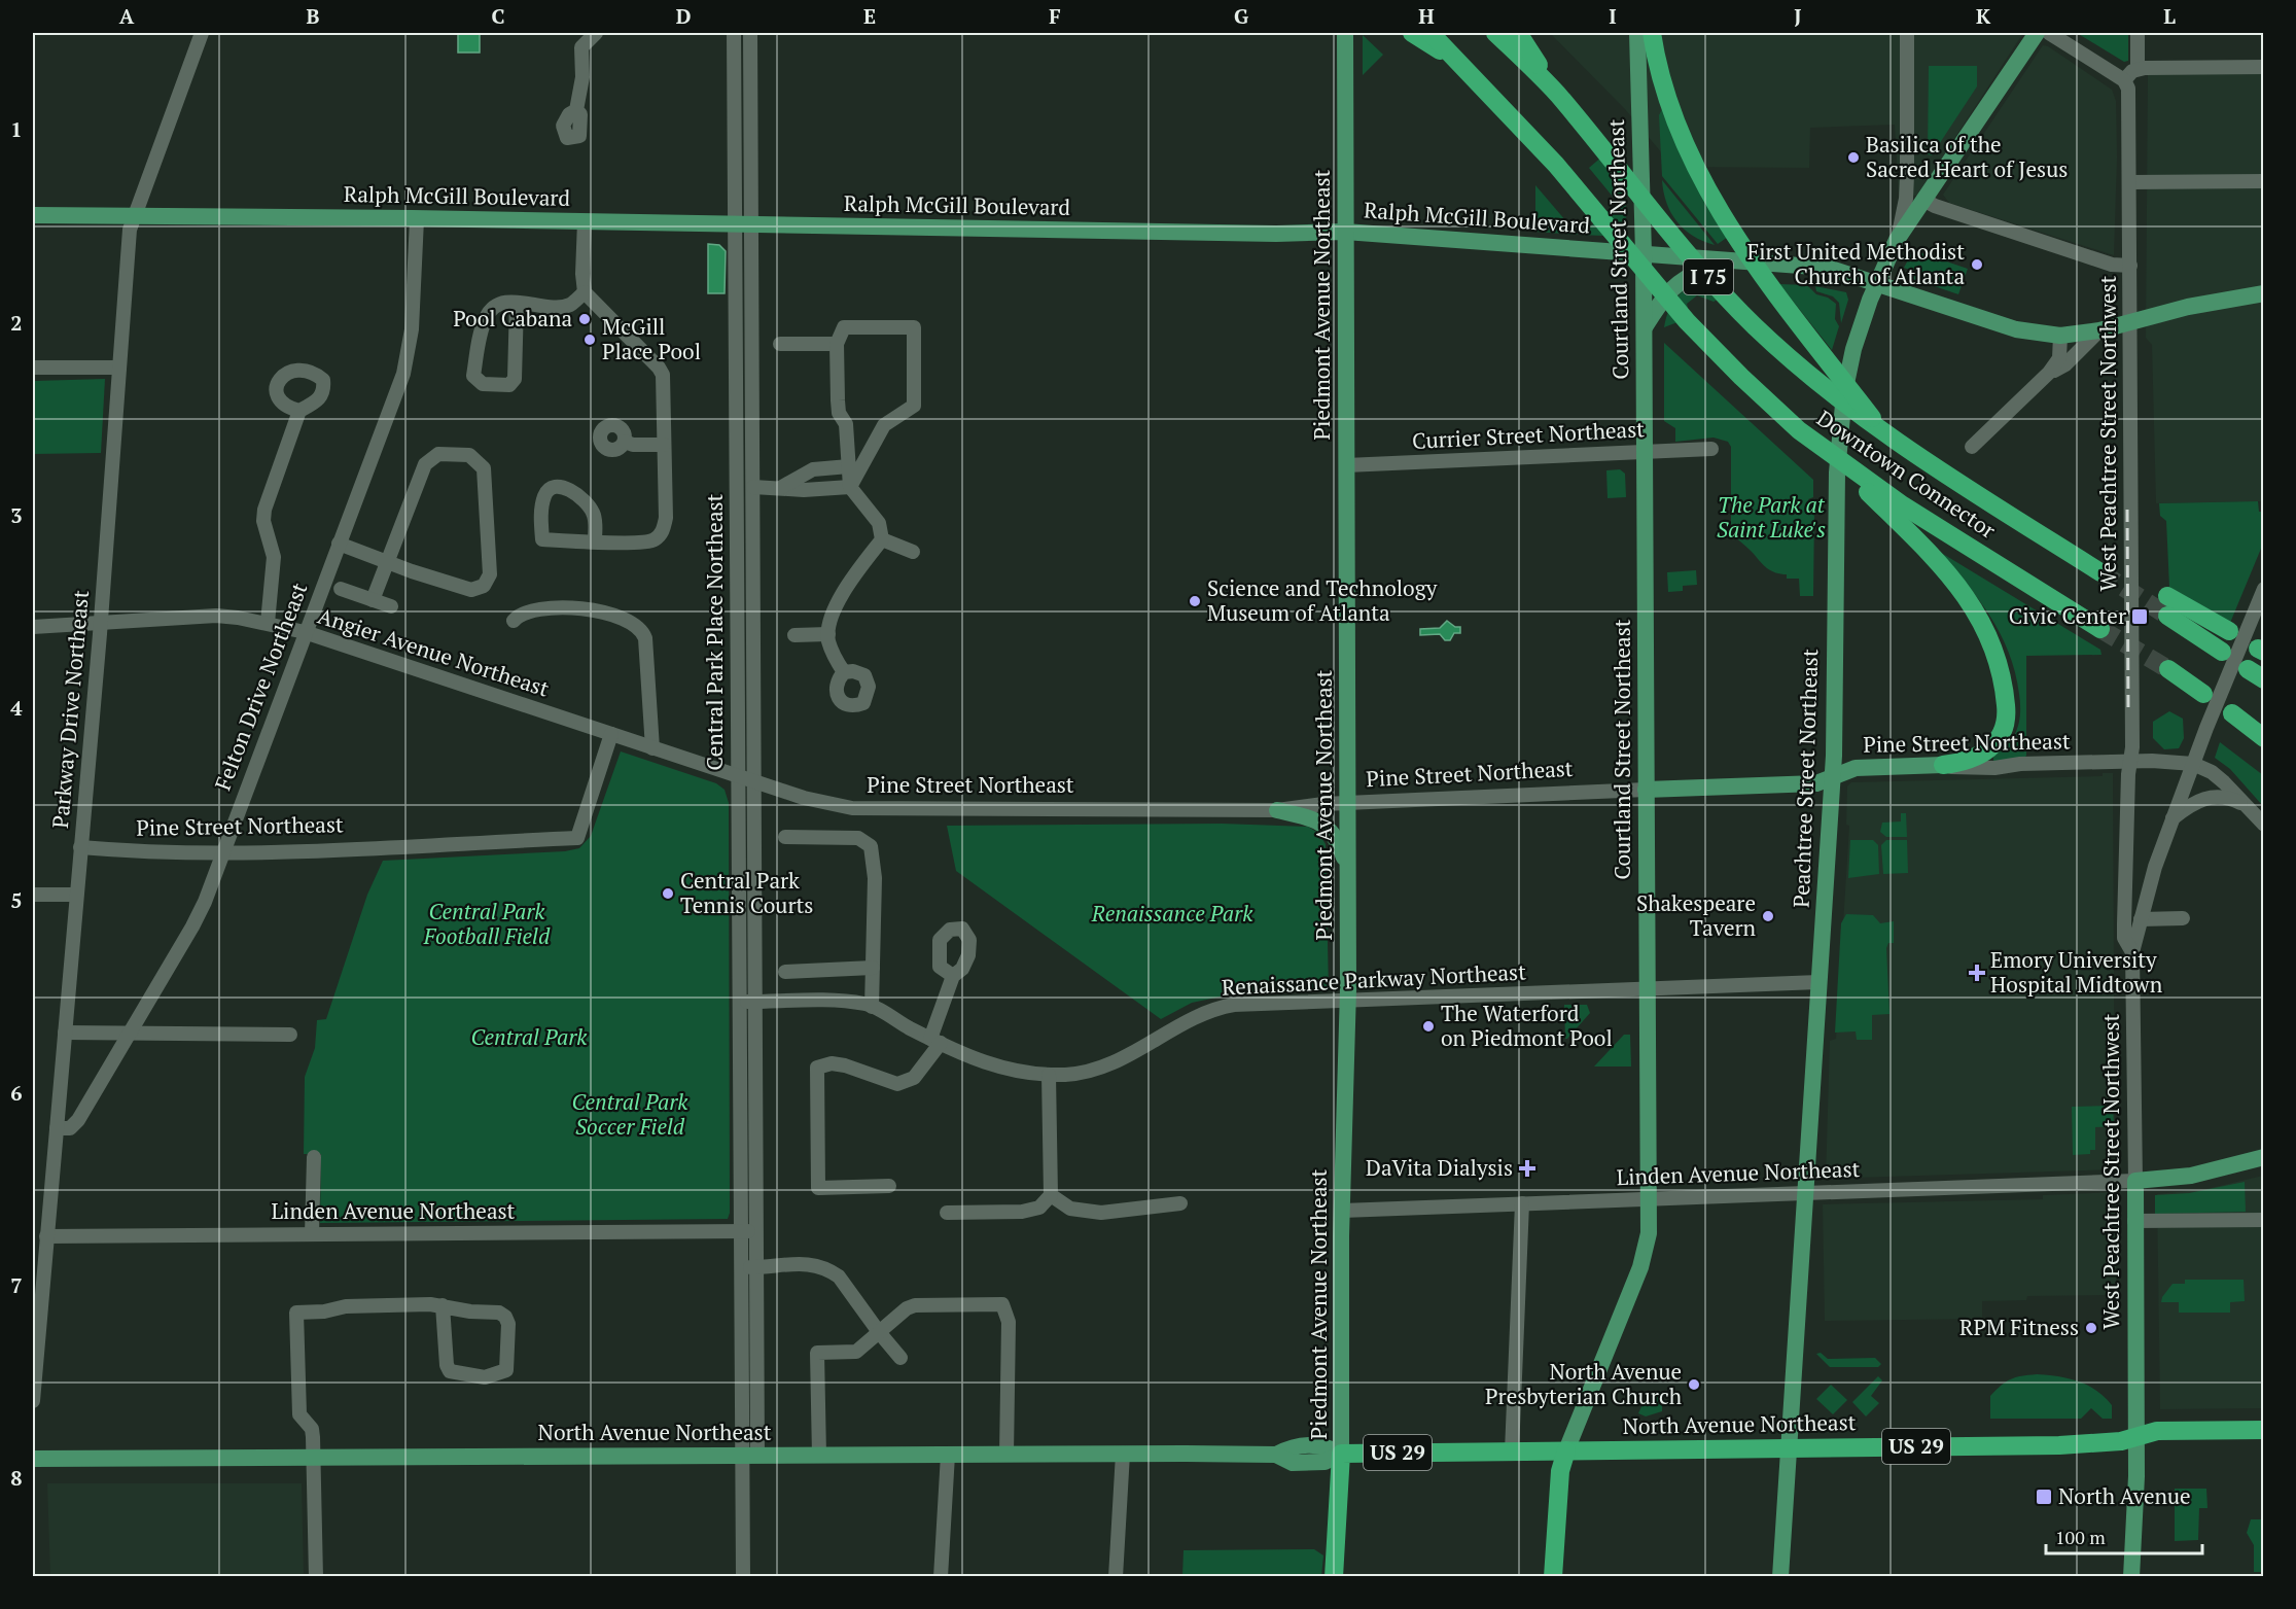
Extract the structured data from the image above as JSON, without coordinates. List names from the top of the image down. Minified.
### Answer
{"streets":{"highway":["I 75","Piedmont Avenue Northeast","Downtown Connector","North Avenue Northeast","US 29"],"main road":["Ralph McGill Boulevard","Courtland Street Northeast","West Peachtree Street Northwest","Pine Street Northeast","Peachtree Street Northeast"],"street":["Currier Street Northeast","Central Park Place Northeast","Angier Avenue Northeast","Felton Drive Northeast","Parkway Drive Northeast","Renaissance Parkway Northeast","Linden Avenue Northeast"]},"crossings":[["Ralph McGill Boulevard","Courtland Street Northeast"],["Ralph McGill Boulevard","Piedmont Avenue Northeast"],["Ralph McGill Boulevard","West Peachtree Street Northwest"],["Ralph McGill Boulevard","Central Park Place Northeast"],["Ralph McGill Boulevard","Felton Drive Northeast"],["Ralph McGill Boulevard","Parkway Drive Northeast"],["Ralph McGill Boulevard","Peachtree Street Northeast"],["Courtland Street Northeast","Currier Street Northeast"],["Courtland Street Northeast","Pine Street Northeast"],["Courtland Street Northeast","Renaissance Parkway Northeast"],["Courtland Street Northeast","Linden Avenue Northeast"],["Courtland Street Northeast","North Avenue Northeast"],["Piedmont Avenue Northeast","Currier Street Northeast"],["Piedmont Avenue Northeast","Pine Street Northeast"],["Piedmont Avenue Northeast","Renaissance Parkway Northeast"],["Piedmont Avenue Northeast","Linden Avenue Northeast"],["Piedmont Avenue Northeast","North Avenue Northeast"],["West Peachtree Street Northwest","Pine Street Northeast"],["West Peachtree Street Northwest","Linden Avenue Northeast"],["West Peachtree Street Northwest","North Avenue Northeast"],["West Peachtree Street Northwest","US 29"],["Central Park Place Northeast","Angier Avenue Northeast"],["Central Park Place Northeast","Pine Street Northeast"],["Central Park Place Northeast","Renaissance Parkway Northeast"],["Central Park Place Northeast","Linden Avenue Northeast"],["Central Park Place Northeast","North Avenue Northeast"],["Angier Avenue Northeast","Felton Drive Northeast"],["Angier Avenue Northeast","Parkway Drive Northeast"],["Angier Avenue Northeast","Pine Street Northeast"],["Felton Drive Northeast","Parkway Drive Northeast"],["Felton Drive Northeast","Pine Street Northeast"],["Parkway Drive Northeast","Pine Street Northeast"],["Parkway Drive Northeast","Linden Avenue Northeast"],["Pine Street Northeast","Peachtree Street Northeast"],["Peachtree Street Northeast","Renaissance Parkway Northeast"],["Peachtree Street Northeast","Linden Avenue Northeast"],["Peachtree Street Northeast","North Avenue Northeast"],["North Avenue Northeast","US 29"]],"parks":["The Park at Saint Luke's","Central Park Football Field","Renaissance Park","Central Park","Central Park Soccer Field"],"places":{"other":["Basilica of the Sacred Heart of Jesus","First United Methodist Church of Atlanta","Pool Cabana","McGill Place Pool","Science and Technology Museum of Atlanta","Central Park Tennis Courts","Shakespeare Tavern","The Waterford on Piedmont Pool","RPM Fitness","North Avenue Presbyterian Church"],"transit":["Civic Center","North Avenue"],"health":["Emory University Hospital Midtown","DaVita Dialysis"]},"scale_bar":"100 m","grid":{"columns":["A","B","C","D","E","F","G","H","I","J","K","L"],"rows":["1","2","3","4","5","6","7","8"]}}
